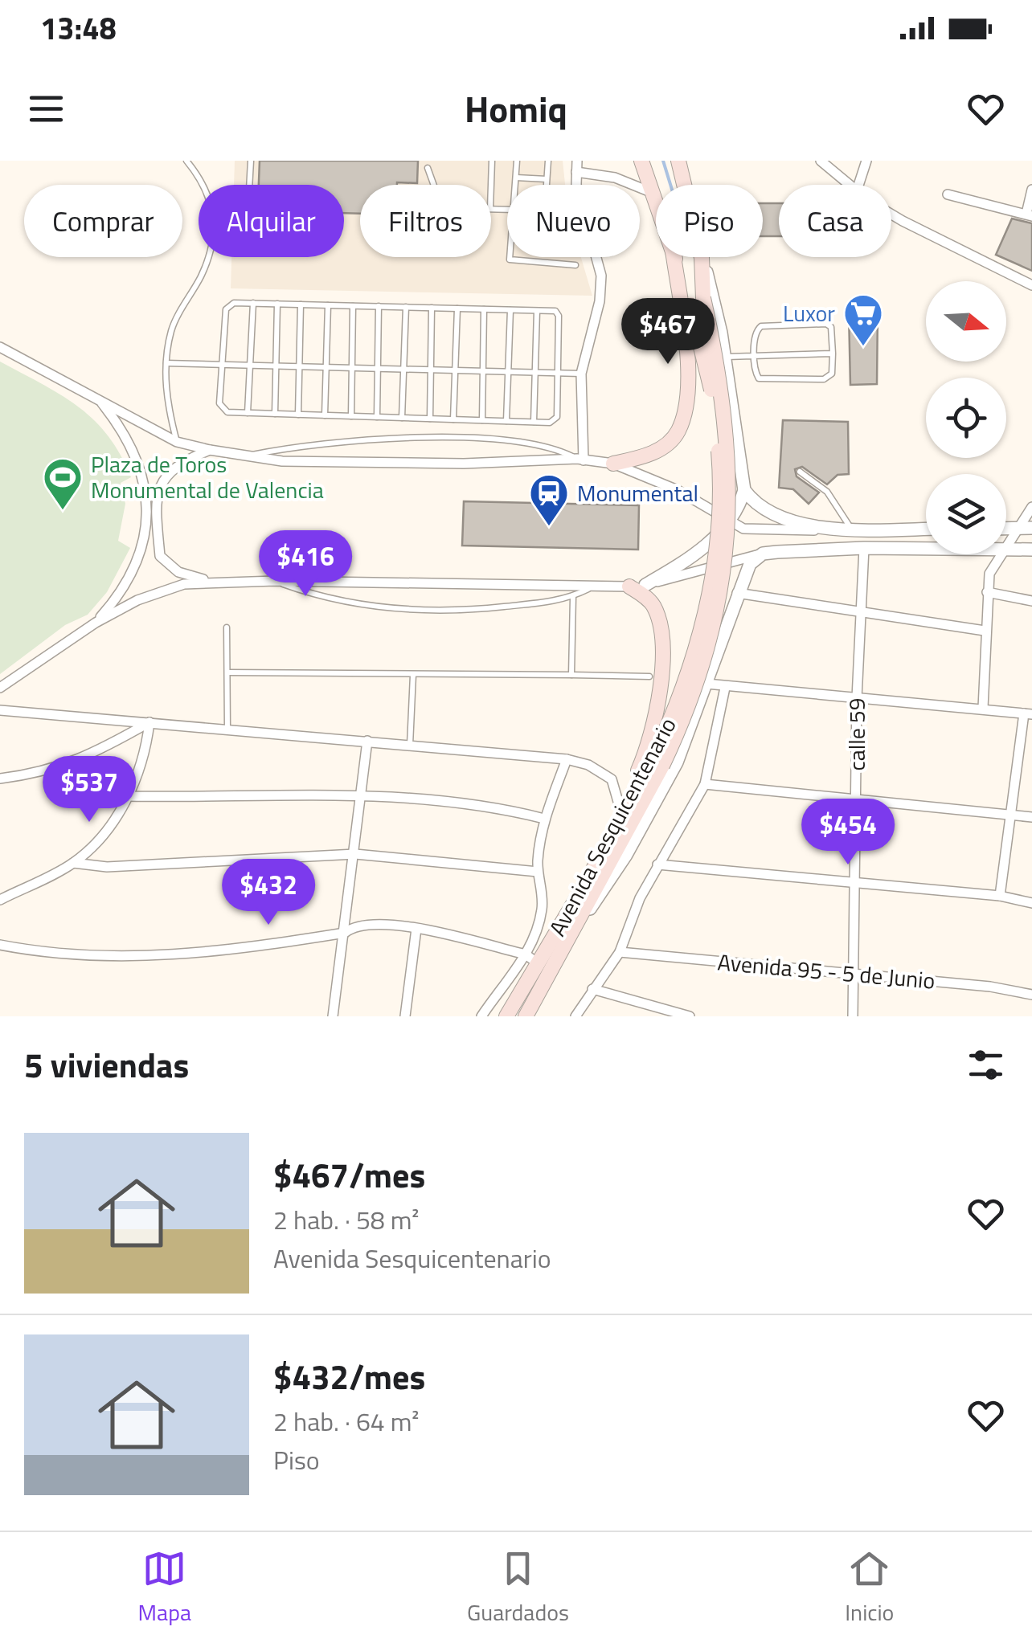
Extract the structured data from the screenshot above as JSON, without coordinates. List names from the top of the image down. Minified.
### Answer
{"streets":{"main road":["Avenida Sesquicentenario"],"street":["calle 59","Avenida 95 - 5 de Junio"]},"crossings":[["calle 59","Avenida 95 - 5 de Junio"]],"places":{"supermarket":["Luxor"],"sports":["Plaza de Toros Monumental de Valencia"],"station":["Monumental"]},"north":"right","page":{"status":"13:48","header":"Homiq","chip":["Comprar","Alquilar","Filtros","Nuevo","Piso","Casa"],"price":["$467","$416","$537","$454","$432"],"heading":"5 viviendas","list":[{"name":"$467/mes","note":"2 hab. · 58 m² · Avenida Sesquicentenario"},{"name":"$432/mes","note":"2 hab. · 64 m² · Piso"}],"tabs":["Mapa","Guardados","Inicio"]}}
